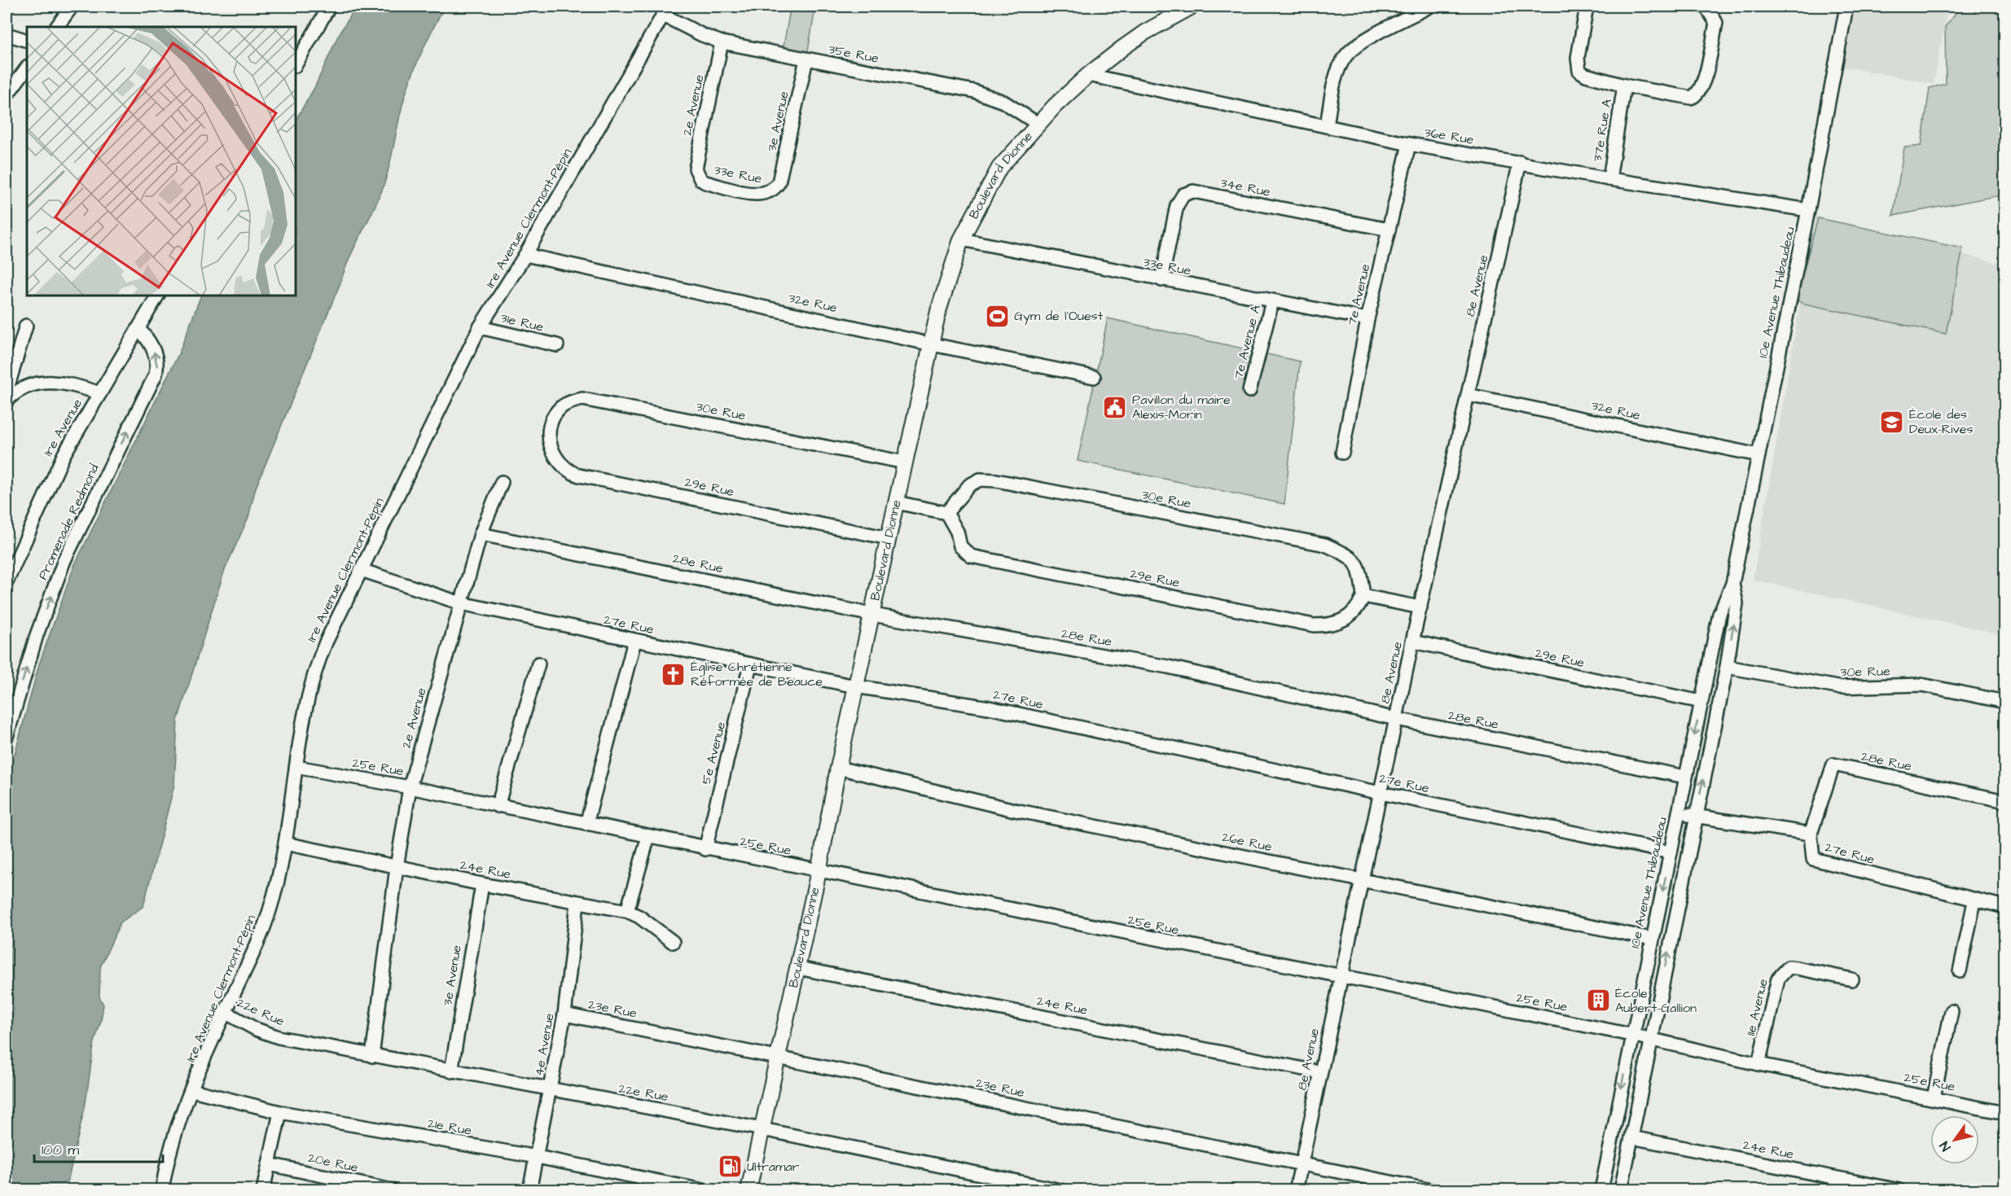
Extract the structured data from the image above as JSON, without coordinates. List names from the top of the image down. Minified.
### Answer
{"streets":{"main road":["Boulevard Dionne"],"street":["35e Rue","2e Avenue","3e Avenue","37e Rue A","36e Rue","33e Rue","34e Rue","1re Avenue Clermont-Pépin","8e Avenue","10e Avenue Thibaudeau","7e Avenue","32e Rue","31e Rue","7e Avenue A","30e Rue","1re Avenue","29e Rue","Promenade Redmond","28e Rue","27e Rue","5e Avenue","25e Rue","26e Rue","24e Rue","11e Avenue","23e Rue","22e Rue","4e Avenue","21e Rue","20e Rue"]},"crossings":[["35e Rue","2e Avenue"],["35e Rue","3e Avenue"],["35e Rue","Boulevard Dionne"],["35e Rue","1re Avenue Clermont-Pépin"],["2e Avenue","33e Rue"],["2e Avenue","28e Rue"],["2e Avenue","27e Rue"],["2e Avenue","25e Rue"],["2e Avenue","24e Rue"],["2e Avenue","22e Rue"],["3e Avenue","33e Rue"],["3e Avenue","24e Rue"],["3e Avenue","22e Rue"],["37e Rue A","36e Rue"],["36e Rue","Boulevard Dionne"],["36e Rue","8e Avenue"],["36e Rue","10e Avenue Thibaudeau"],["36e Rue","7e Avenue"],["33e Rue","Boulevard Dionne"],["33e Rue","34e Rue"],["33e Rue","7e Avenue"],["33e Rue","7e Avenue A"],["Boulevard Dionne","32e Rue"],["Boulevard Dionne","30e Rue"],["Boulevard Dionne","29e Rue"],["Boulevard Dionne","28e Rue"],["Boulevard Dionne","27e Rue"],["Boulevard Dionne","25e Rue"],["Boulevard Dionne","26e Rue"],["Boulevard Dionne","24e Rue"],["Boulevard Dionne","23e Rue"],["Boulevard Dionne","22e Rue"],["34e Rue","7e Avenue"],["1re Avenue Clermont-Pépin","32e Rue"],["1re Avenue Clermont-Pépin","31e Rue"],["1re Avenue Clermont-Pépin","27e Rue"],["1re Avenue Clermont-Pépin","25e Rue"],["1re Avenue Clermont-Pépin","24e Rue"],["1re Avenue Clermont-Pépin","22e Rue"],["1re Avenue Clermont-Pépin","21e Rue"],["8e Avenue","32e Rue"],["8e Avenue","29e Rue"],["8e Avenue","28e Rue"],["8e Avenue","27e Rue"],["8e Avenue","25e Rue"],["8e Avenue","26e Rue"],["8e Avenue","24e Rue"],["8e Avenue","23e Rue"],["10e Avenue Thibaudeau","32e Rue"],["10e Avenue Thibaudeau","30e Rue"],["10e Avenue Thibaudeau","29e Rue"],["10e Avenue Thibaudeau","28e Rue"],["10e Avenue Thibaudeau","27e Rue"],["10e Avenue Thibaudeau","25e Rue"],["10e Avenue Thibaudeau","26e Rue"],["10e Avenue Thibaudeau","24e Rue"],["30e Rue","29e Rue"],["1re Avenue","Promenade Redmond"],["28e Rue","27e Rue"],["27e Rue","5e Avenue"],["5e Avenue","25e Rue"],["25e Rue","11e Avenue"],["24e Rue","4e Avenue"],["23e Rue","4e Avenue"],["22e Rue","4e Avenue"],["4e Avenue","21e Rue"]],"one_way":["Promenade Redmond"],"places":{"sports":["Gym de l'Ouest"],"public building":["Pavillon du maire Alexis-Morin"],"school or university":["École des Deux-Rives"],"church":["Église Chrétienne Réformée de Beauce"],"building":["École Aubert-Gallion"],"fuel station":["Ultramar"]},"scale_bar":"100 m","north":"bottom left"}
